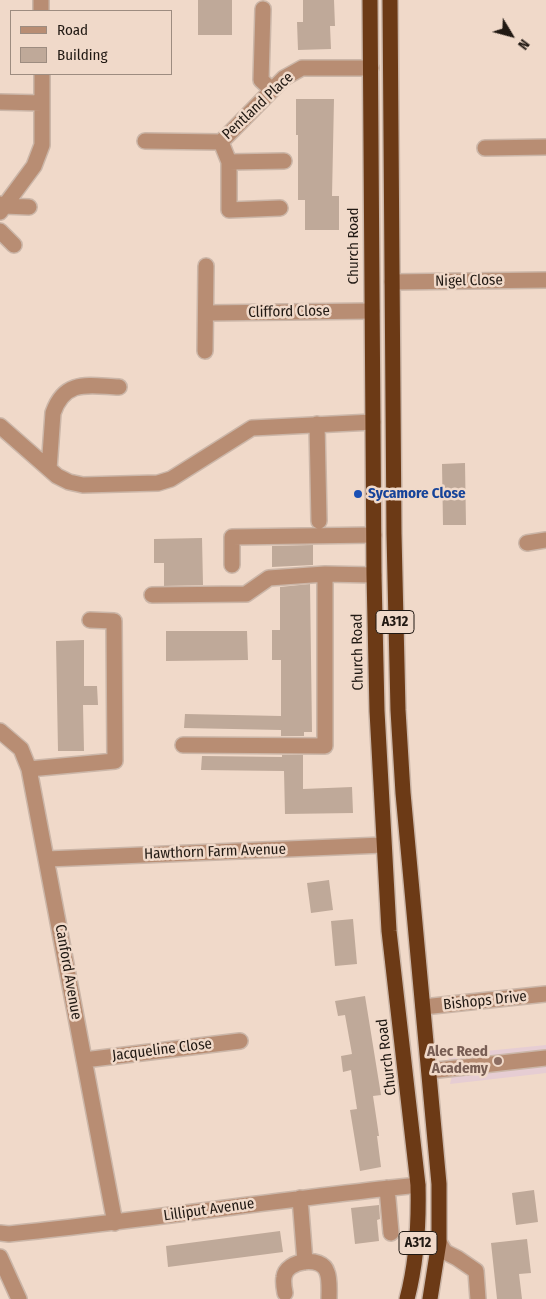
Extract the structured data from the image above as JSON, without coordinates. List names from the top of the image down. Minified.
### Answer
{"streets":{"highway":["Church Road","A312"],"street":["Pentland Place","Nigel Close","Clifford Close","Hawthorn Farm Avenue","Canford Avenue","Bishops Drive","Jacqueline Close","Lilliput Avenue"]},"crossings":[["Pentland Place","Church Road"],["Church Road","Clifford Close"],["Church Road","Hawthorn Farm Avenue"],["Church Road","Lilliput Avenue"],["Nigel Close","A312"],["A312","Bishops Drive"],["Hawthorn Farm Avenue","Canford Avenue"],["Canford Avenue","Jacqueline Close"],["Canford Avenue","Lilliput Avenue"]],"places":["Sycamore Close","Alec Reed Academy"],"legend":["Road","Building"],"north":"bottom right"}
